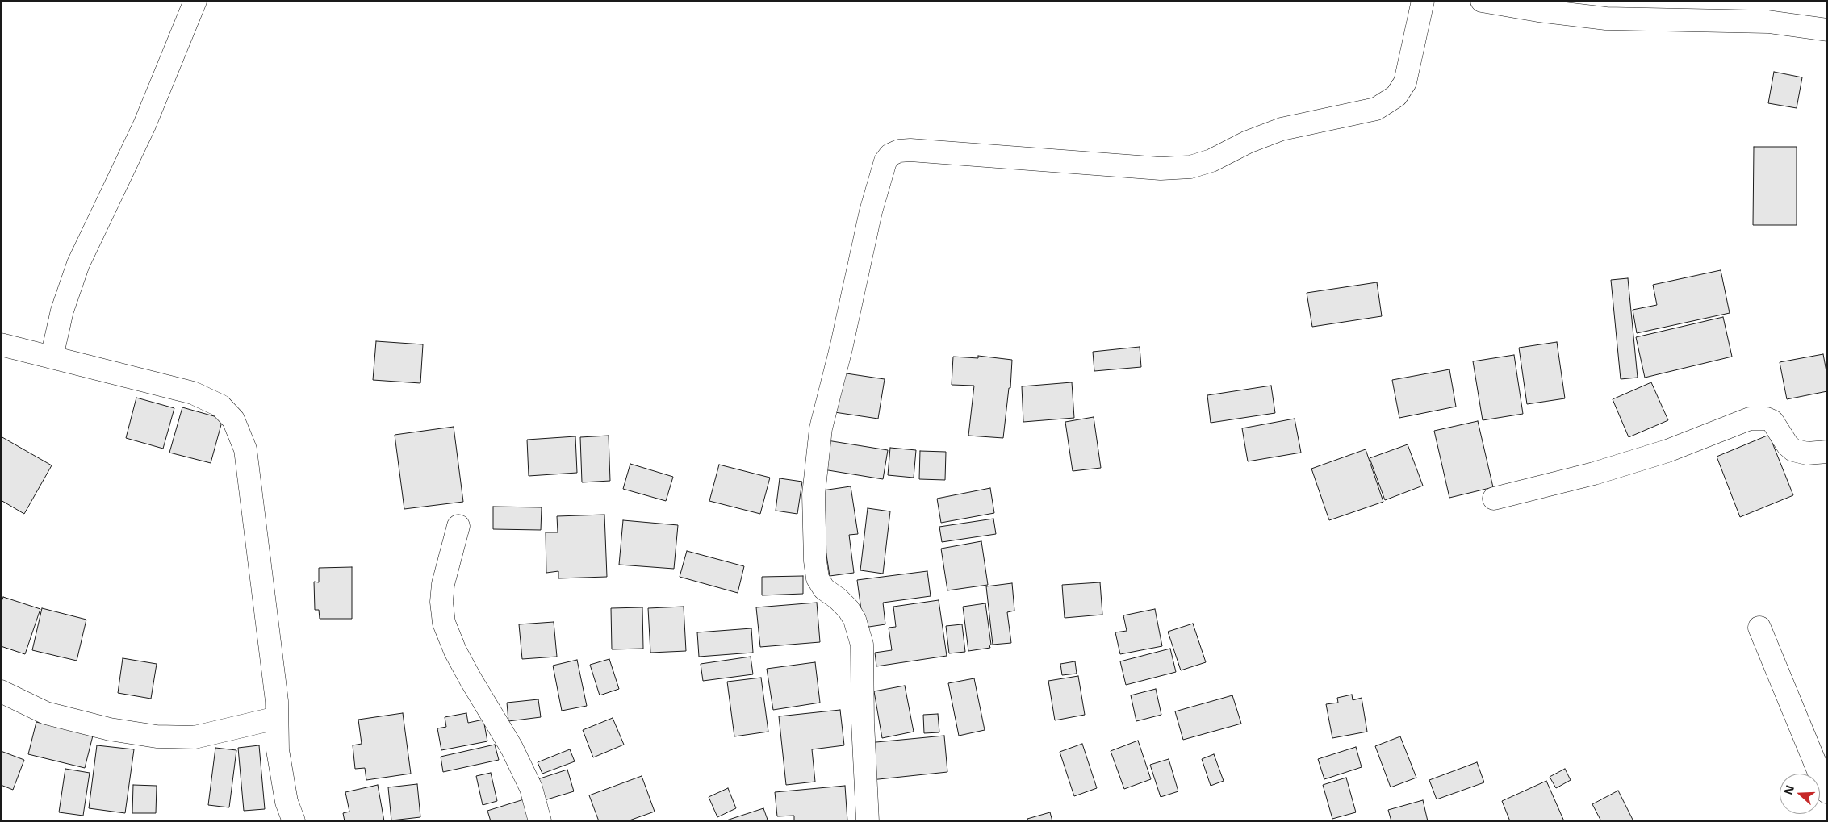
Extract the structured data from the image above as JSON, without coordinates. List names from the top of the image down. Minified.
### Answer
{"north":"left"}
